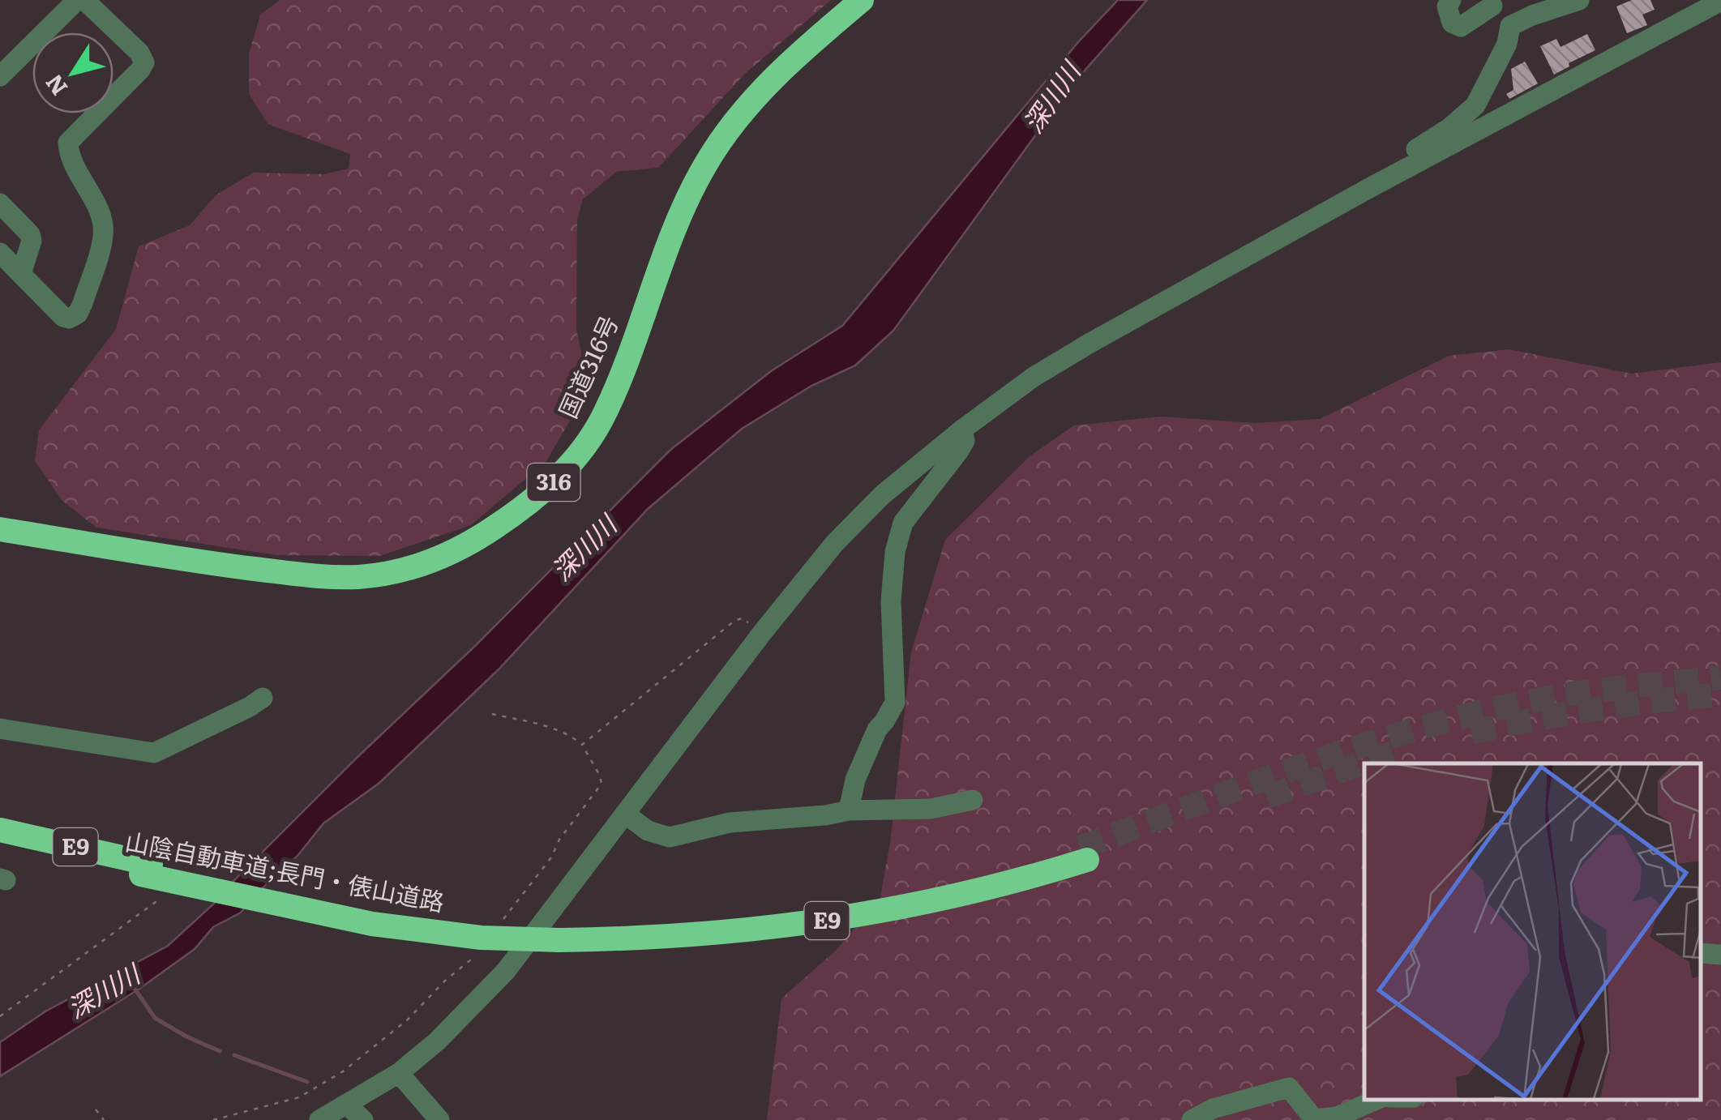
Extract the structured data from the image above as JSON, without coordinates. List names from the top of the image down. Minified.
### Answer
{"streets":{"highway":["国道316号","316","E9","山陰自動車道;長門・俵山道路"]},"water":["深川川"],"north":"bottom left"}
